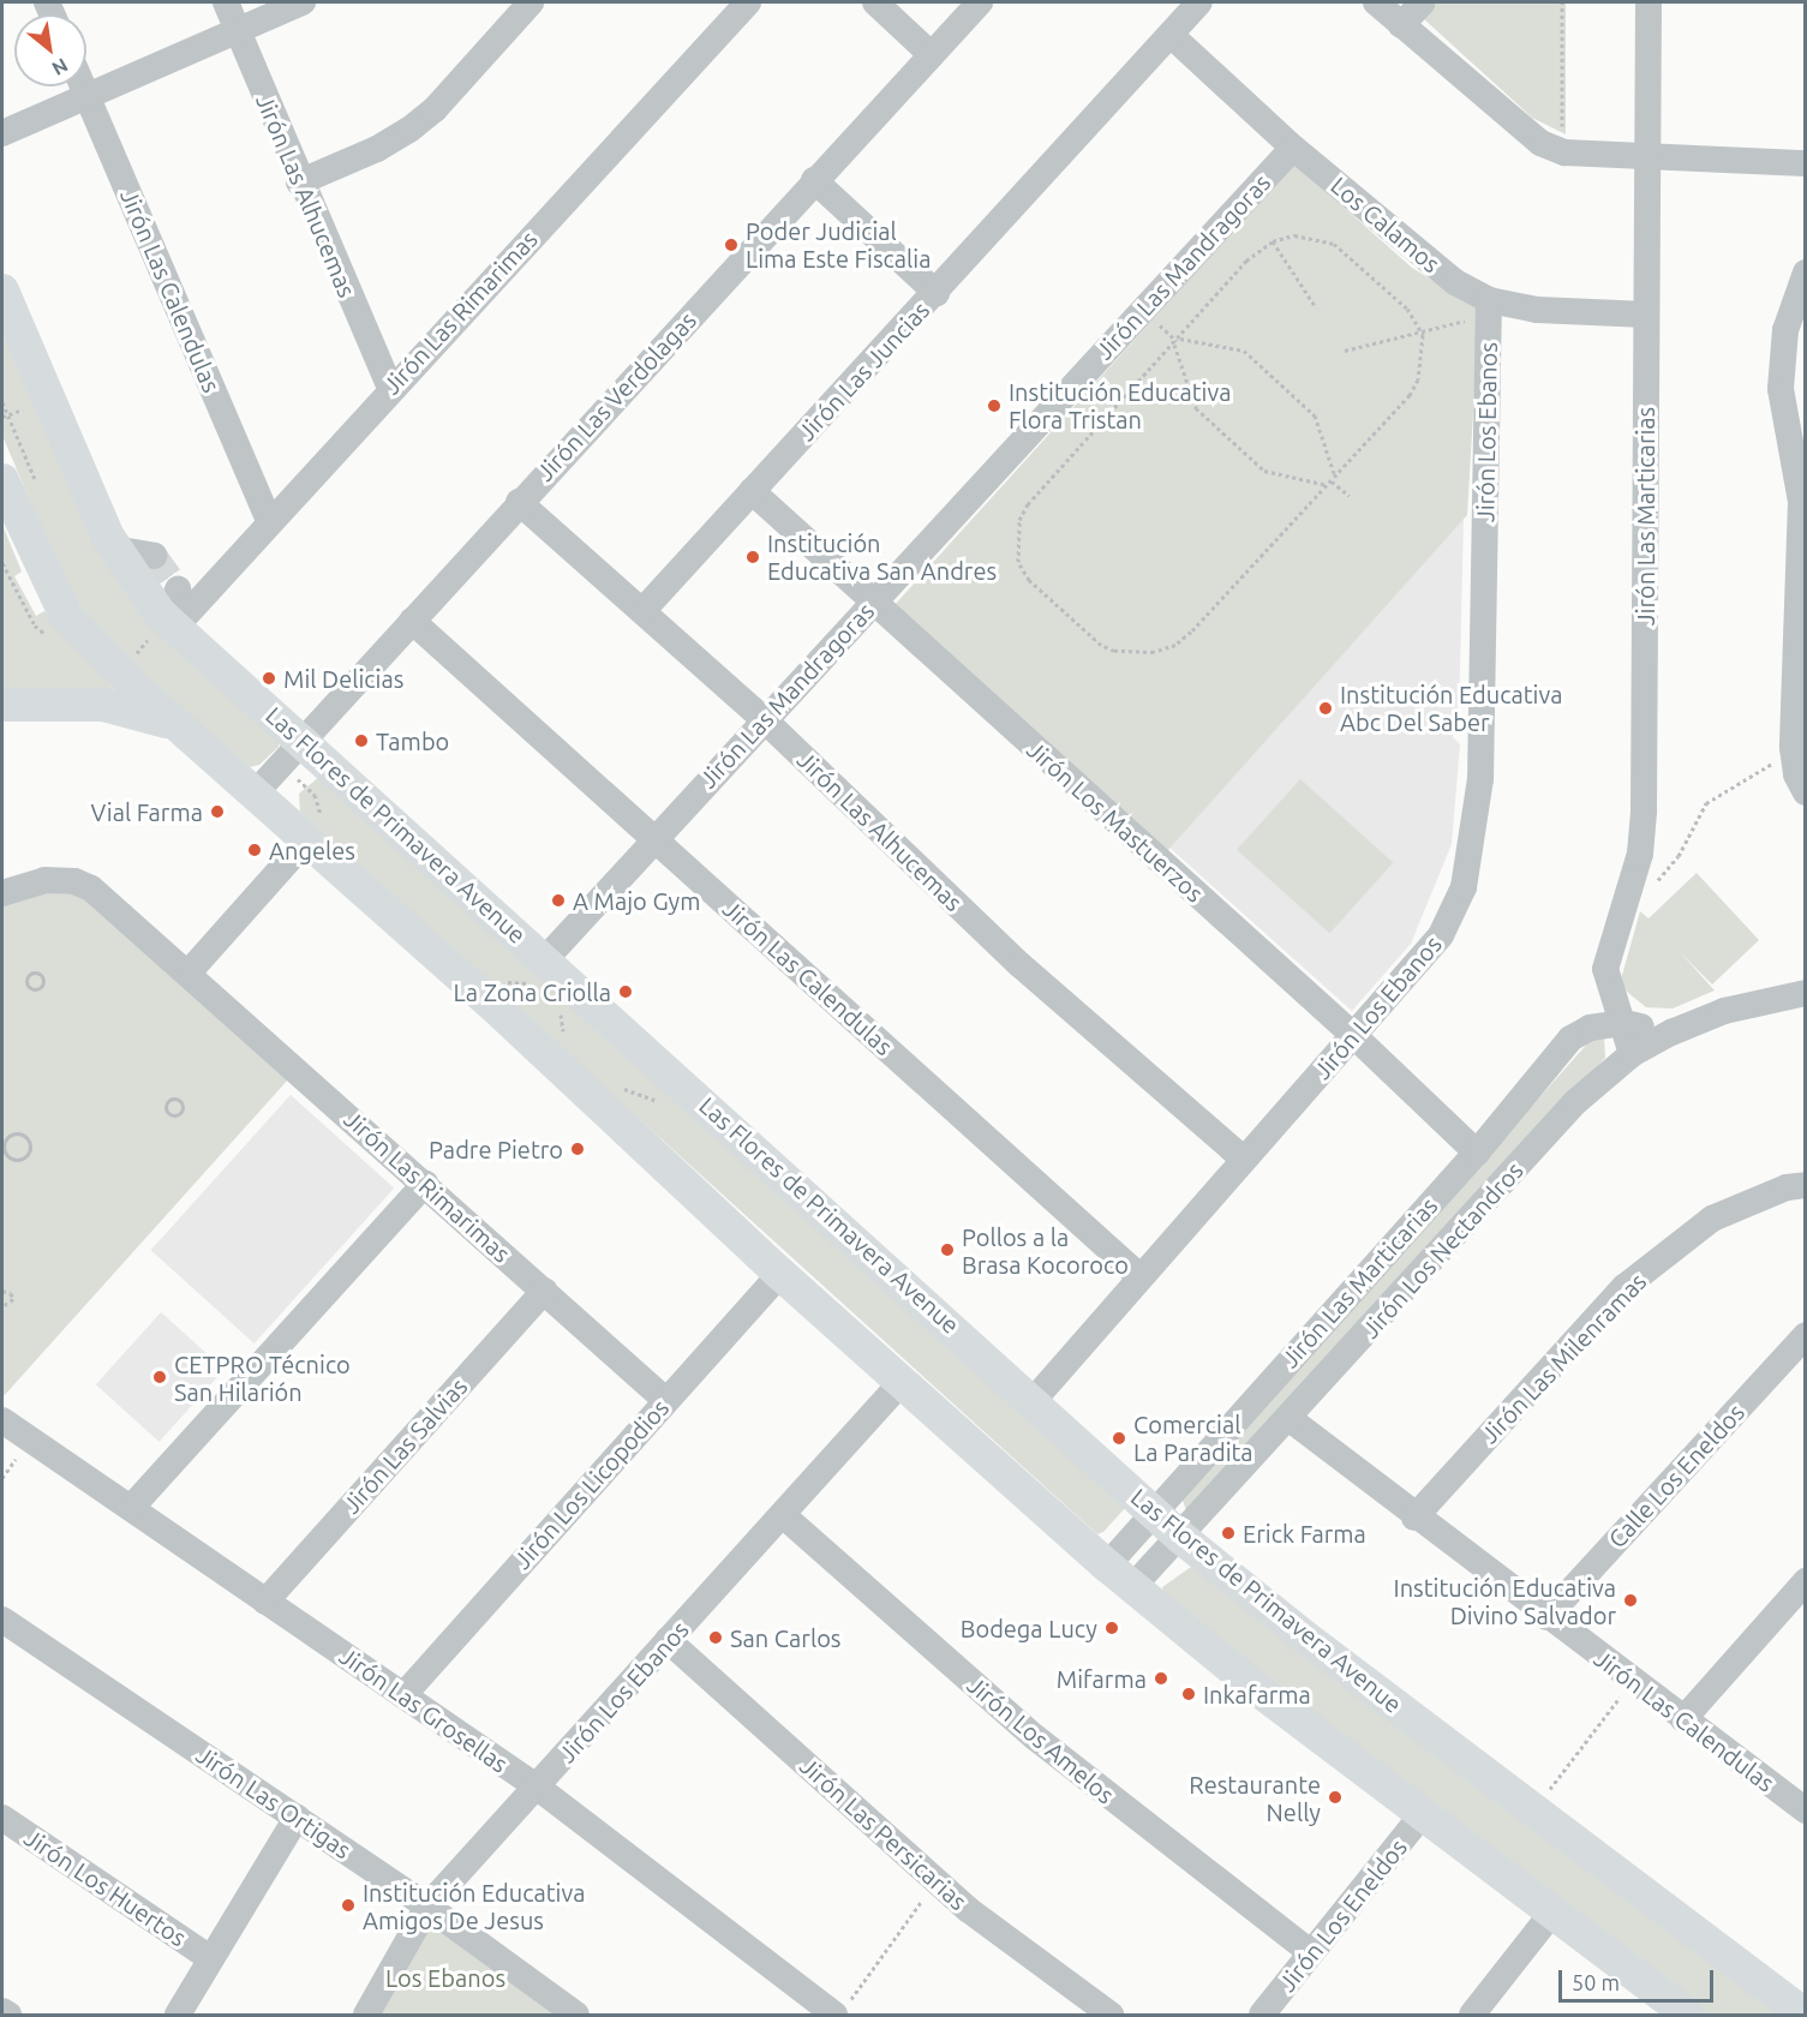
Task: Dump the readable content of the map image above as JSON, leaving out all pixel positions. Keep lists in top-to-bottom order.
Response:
{
  "streets": {
    "main road": ["Las Flores de Primavera Avenue"],
    "street": [
      "Jirón Las Alhucemas",
      "Los Calamos",
      "Jirón Las Mandragoras",
      "Jirón Las Calendulas",
      "Jirón Las Rimarimas",
      "Jirón Las Juncias",
      "Jirón Las Verdolagas",
      "Jirón Los Ebanos",
      "Jirón Las Marticarias",
      "Jirón Los Mastuerzos",
      "Jirón Los Nectandros",
      "Jirón Las Milenramas",
      "Jirón Las Salvias",
      "Calle Los Eneldos",
      "Jirón Los Licopodios",
      "Jirón Las Grosellas",
      "Jirón Los Amelos",
      "Jirón Las Ortigas",
      "Jirón Las Persicarias",
      "Jirón Los Huertos",
      "Jirón Los Eneldos"
    ]
  },
  "crossings": [
    ["Jirón Las Alhucemas", "Jirón Las Mandragoras"],
    ["Jirón Las Alhucemas", "Jirón Las Rimarimas"],
    ["Jirón Las Alhucemas", "Jirón Las Juncias"],
    ["Jirón Las Alhucemas", "Jirón Las Verdolagas"],
    ["Jirón Las Alhucemas", "Jirón Los Ebanos"],
    ["Los Calamos", "Jirón Las Mandragoras"],
    ["Los Calamos", "Jirón Las Juncias"],
    ["Los Calamos", "Jirón Los Ebanos"],
    ["Los Calamos", "Jirón Las Marticarias"],
    ["Jirón Las Mandragoras", "Jirón Las Calendulas"],
    ["Jirón Las Mandragoras", "Jirón Los Mastuerzos"],
    ["Jirón Las Mandragoras", "Las Flores de Primavera Avenue"],
    ["Jirón Las Calendulas", "Jirón Las Rimarimas"],
    ["Jirón Las Calendulas", "Jirón Las Verdolagas"],
    ["Jirón Las Calendulas", "Jirón Los Ebanos"],
    ["Jirón Las Calendulas", "Jirón Los Nectandros"],
    ["Jirón Las Calendulas", "Jirón Las Milenramas"],
    ["Jirón Las Calendulas", "Calle Los Eneldos"],
    ["Jirón Las Rimarimas", "Las Flores de Primavera Avenue"],
    ["Jirón Las Rimarimas", "Jirón Las Salvias"],
    ["Jirón Las Rimarimas", "Jirón Los Licopodios"],
    ["Jirón Las Juncias", "Jirón Los Mastuerzos"],
    ["Jirón Las Verdolagas", "Las Flores de Primavera Avenue"],
    ["Jirón Los Ebanos", "Jirón Los Mastuerzos"],
    ["Jirón Los Ebanos", "Las Flores de Primavera Avenue"],
    ["Jirón Los Ebanos", "Jirón Las Grosellas"],
    ["Jirón Los Ebanos", "Jirón Los Amelos"],
    ["Jirón Los Ebanos", "Jirón Las Ortigas"],
    ["Jirón Los Ebanos", "Jirón Las Persicarias"],
    ["Jirón Las Marticarias", "Jirón Los Mastuerzos"],
    ["Jirón Las Marticarias", "Las Flores de Primavera Avenue"],
    ["Jirón Las Marticarias", "Jirón Los Nectandros"],
    ["Las Flores de Primavera Avenue", "Jirón Los Nectandros"],
    ["Jirón Las Salvias", "Jirón Las Grosellas"],
    ["Jirón Los Licopodios", "Jirón Las Grosellas"],
    ["Jirón Los Amelos", "Jirón Los Eneldos"]
  ],
  "parks": ["Los Ebanos"],
  "places": [
    "Poder Judicial Lima Este Fiscalia",
    "Institución Educativa Flora Tristan",
    "Institución Educativa San Andres",
    "Mil Delicias",
    "Institución Educativa Abc Del Saber",
    "Tambo",
    "Vial Farma",
    "Angeles",
    "A Majo Gym",
    "La Zona Criolla",
    "Padre Pietro",
    "Pollos a la Brasa Kocoroco",
    "CETPRO Técnico San Hilarión",
    "Comercial La Paradita",
    "Erick Farma",
    "Institución Educativa Divino Salvador",
    "Bodega Lucy",
    "San Carlos",
    "Mifarma",
    "Inkafarma",
    "Restaurante Nelly",
    "Institución Educativa Amigos De Jesus"
  ],
  "scale_bar": "50 m",
  "north": "bottom right"
}
